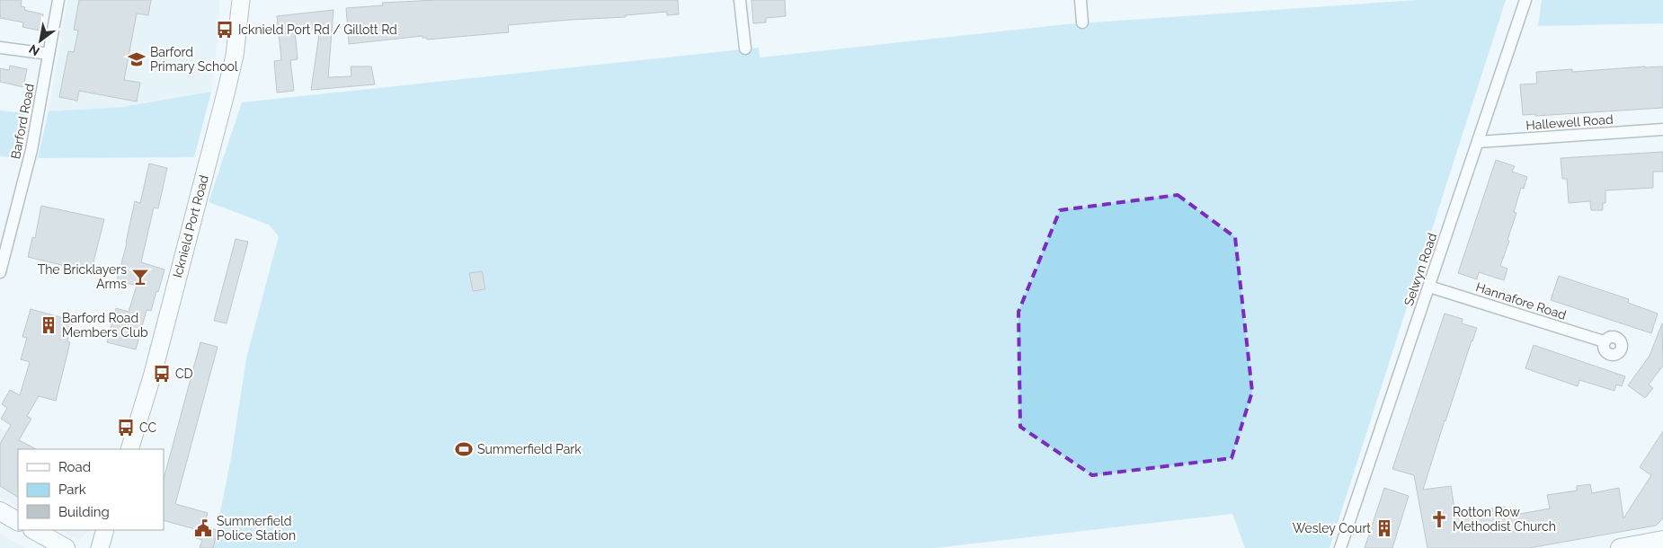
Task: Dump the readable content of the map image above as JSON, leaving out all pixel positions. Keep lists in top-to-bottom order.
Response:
{
  "streets": {
    "main road": ["Icknield Port Road"],
    "street": [
      "Barford Road",
      "Hallewell Road",
      "Selwyn Road",
      "Hannafore Road"
    ]
  },
  "crossings": [
    ["Hallewell Road", "Selwyn Road"],
    ["Selwyn Road", "Hannafore Road"]
  ],
  "places": {
    "bus stop": ["Icknield Port Rd / Gillott Rd", "CD", "CC"],
    "school or university": ["Barford Primary School"],
    "bar": ["The Bricklayers Arms"],
    "building": ["Barford Road Members Club", "Wesley Court"],
    "sports": ["Summerfield Park"],
    "church": ["Rotton Row Methodist Church"],
    "public building": ["Summerfield Police Station"]
  },
  "legend": ["Road", "Park", "Building"],
  "north": "bottom left"
}
